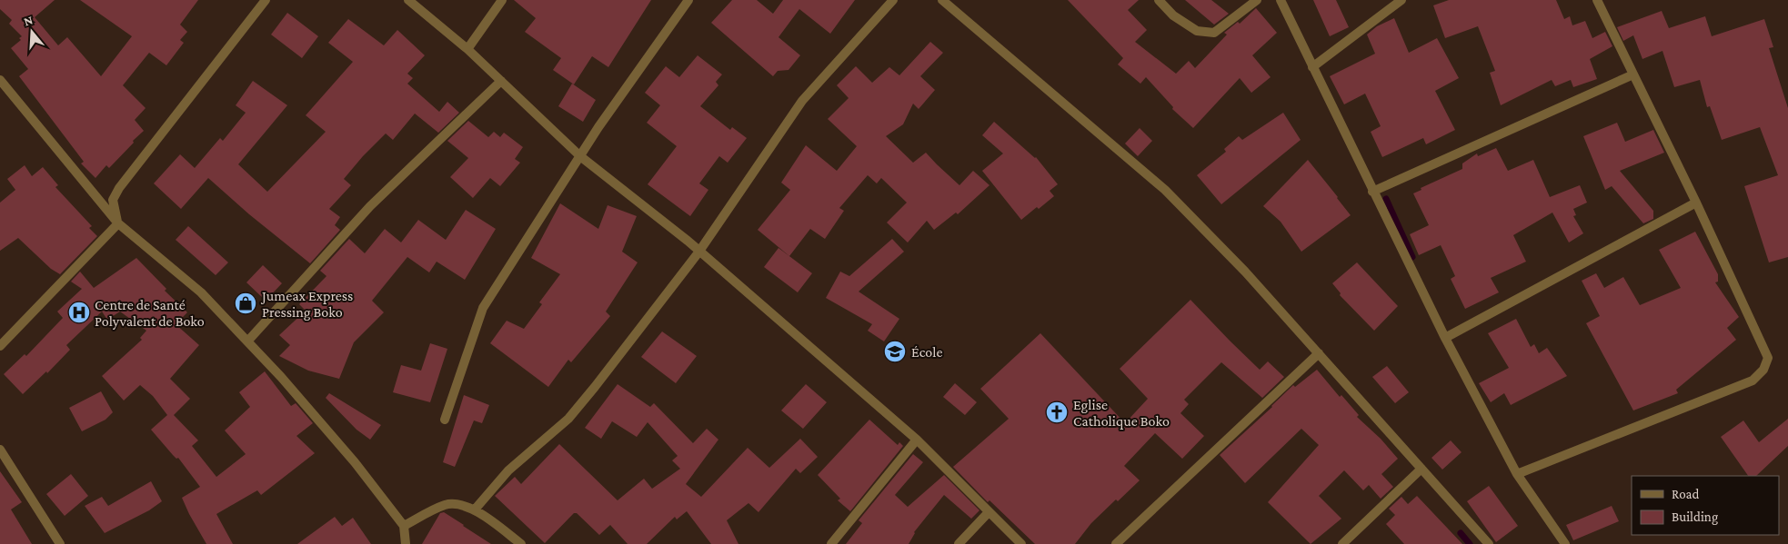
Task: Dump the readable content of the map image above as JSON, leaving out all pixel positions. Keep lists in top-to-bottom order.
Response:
{
  "places": {
    "shop": ["Jumeax Express Pressing Boko"],
    "hospital": ["Centre de Santé Polyvalent de Boko"],
    "school or university": ["École"],
    "church": ["Eglise Catholique Boko"]
  },
  "legend": ["Road", "Building"],
  "north": "top"
}
